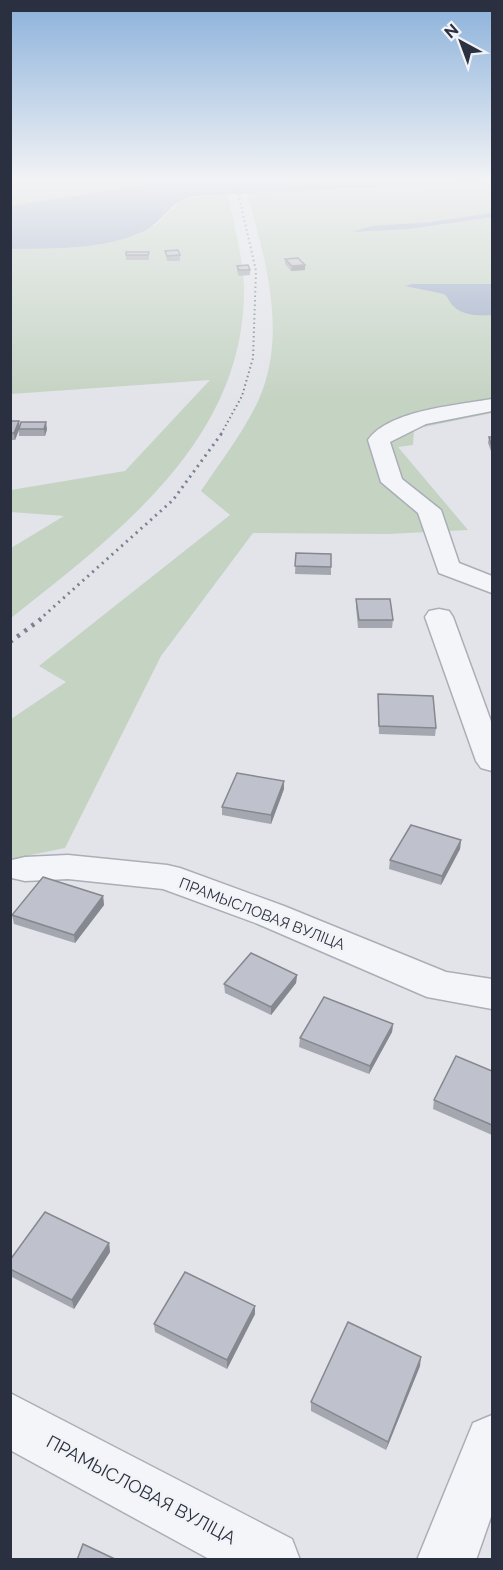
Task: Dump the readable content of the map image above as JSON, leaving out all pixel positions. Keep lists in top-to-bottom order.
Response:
{
  "streets": {
    "street": ["ПРАМЫСЛОВАЯ ВУЛІЦА"]
  },
  "north": "top left"
}
